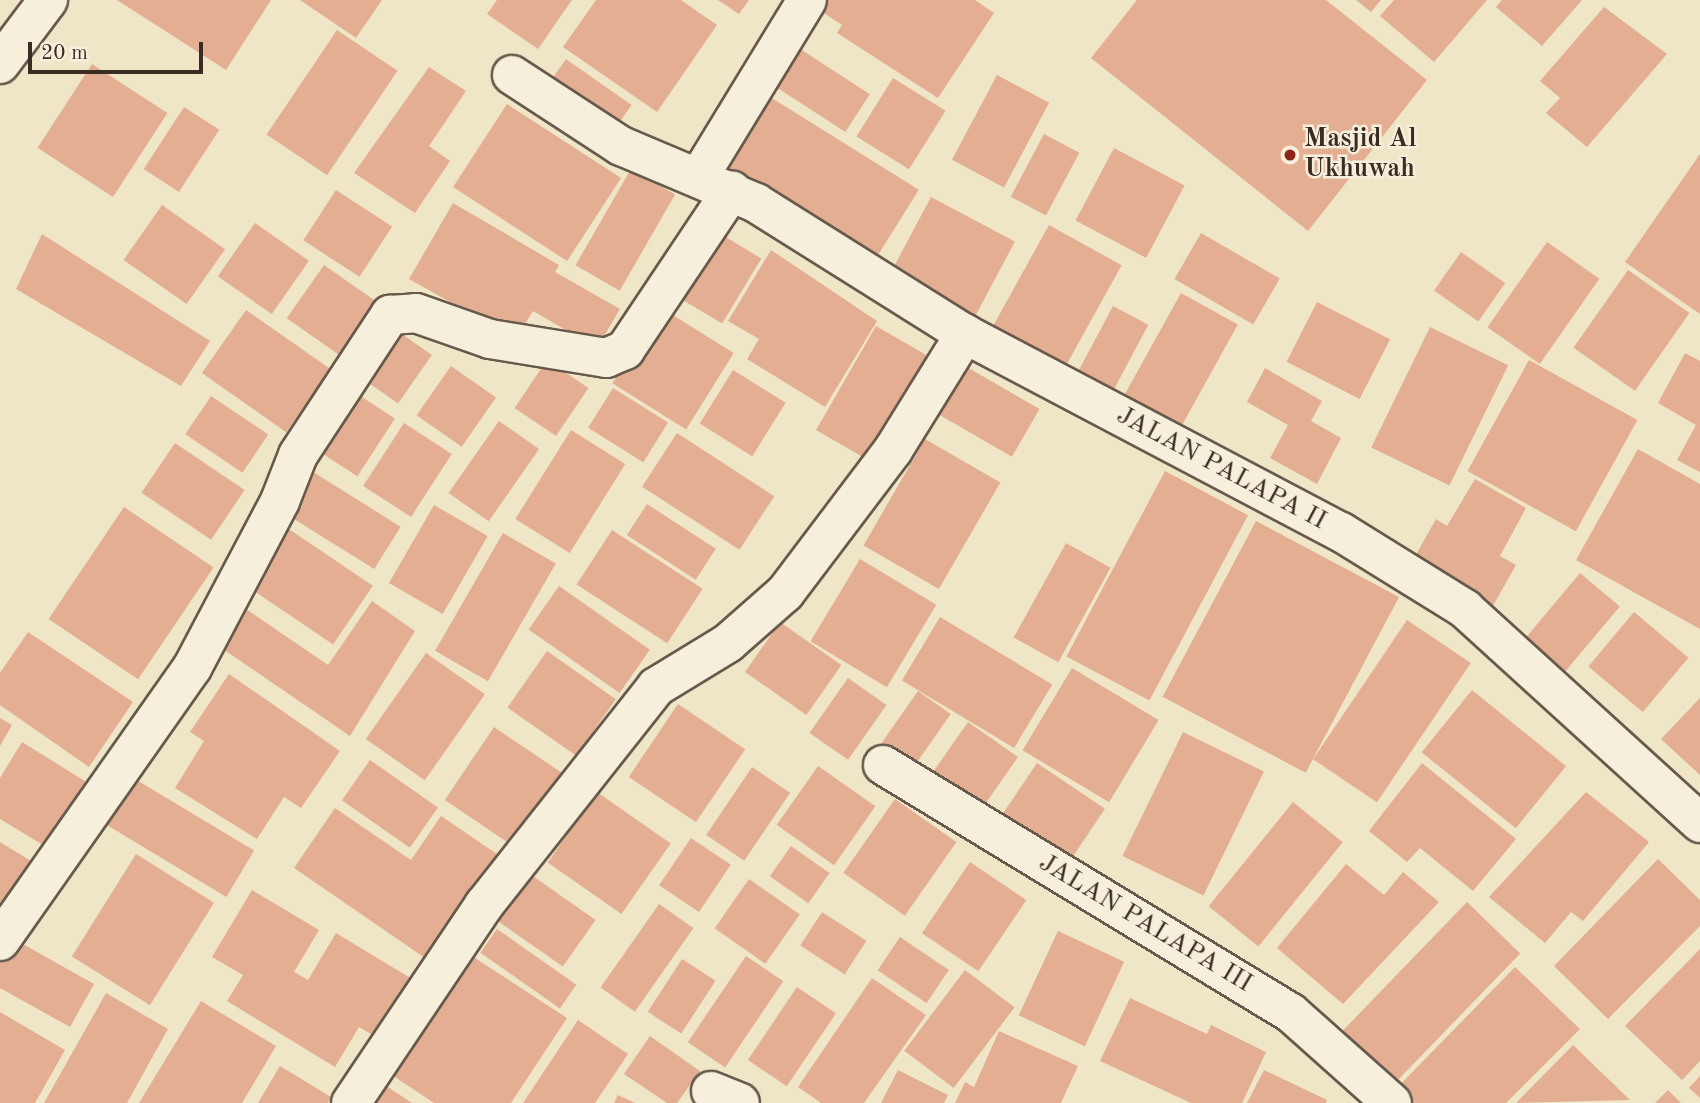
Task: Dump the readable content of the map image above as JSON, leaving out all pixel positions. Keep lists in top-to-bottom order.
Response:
{
  "streets": {
    "street": ["JALAN PALAPA II", "JALAN PALAPA III"]
  },
  "places": ["Masjid Al Ukhuwah"],
  "scale_bar": "20 m"
}
